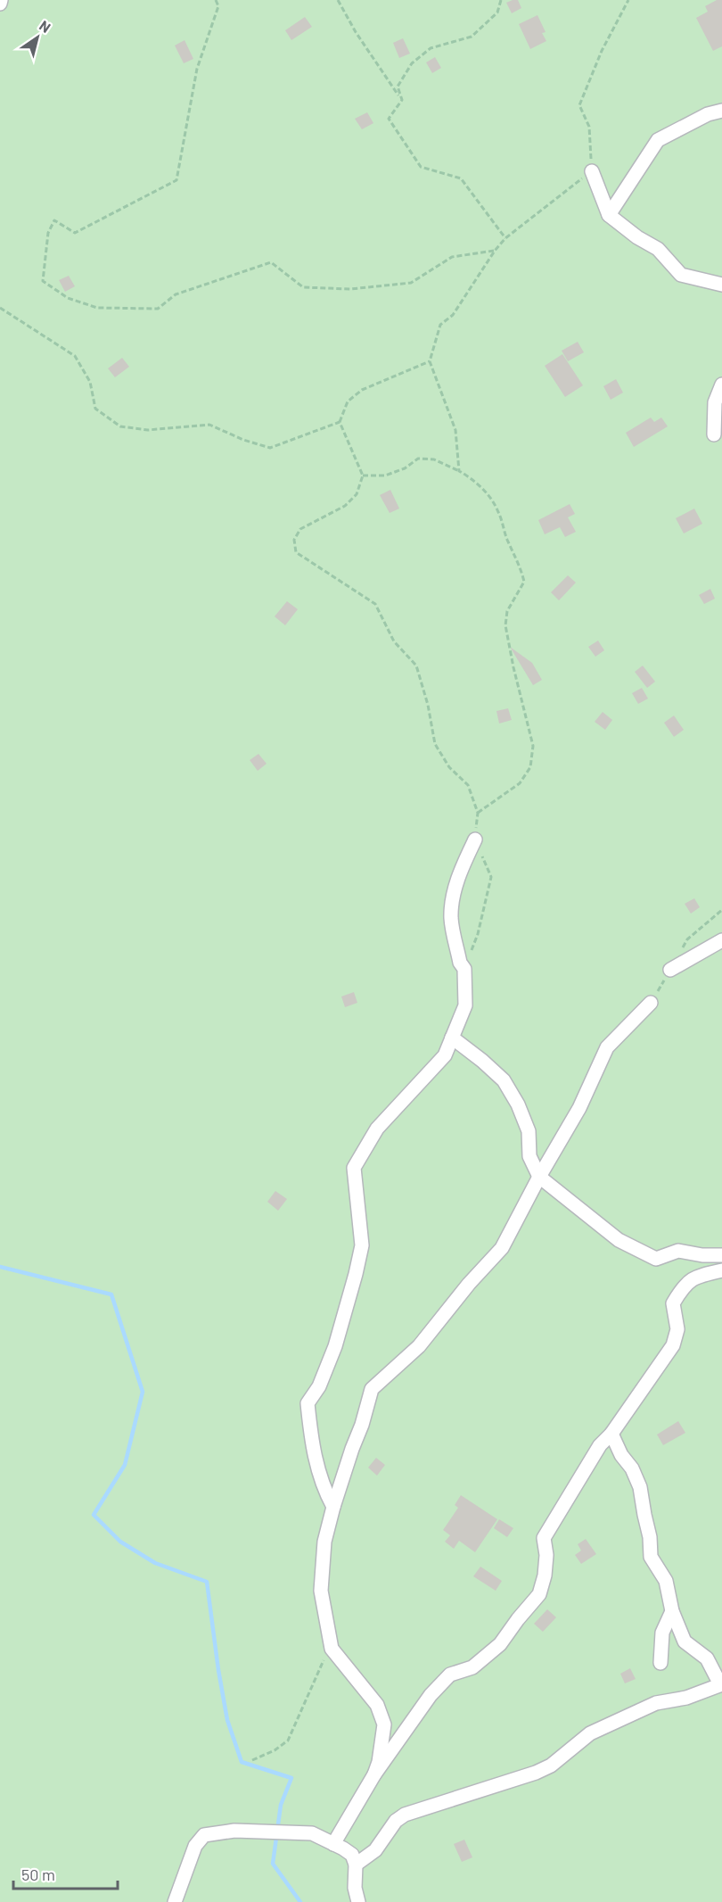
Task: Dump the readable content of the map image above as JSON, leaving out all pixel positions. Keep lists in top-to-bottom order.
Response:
{
  "scale_bar": "50 m",
  "north": "top right"
}
